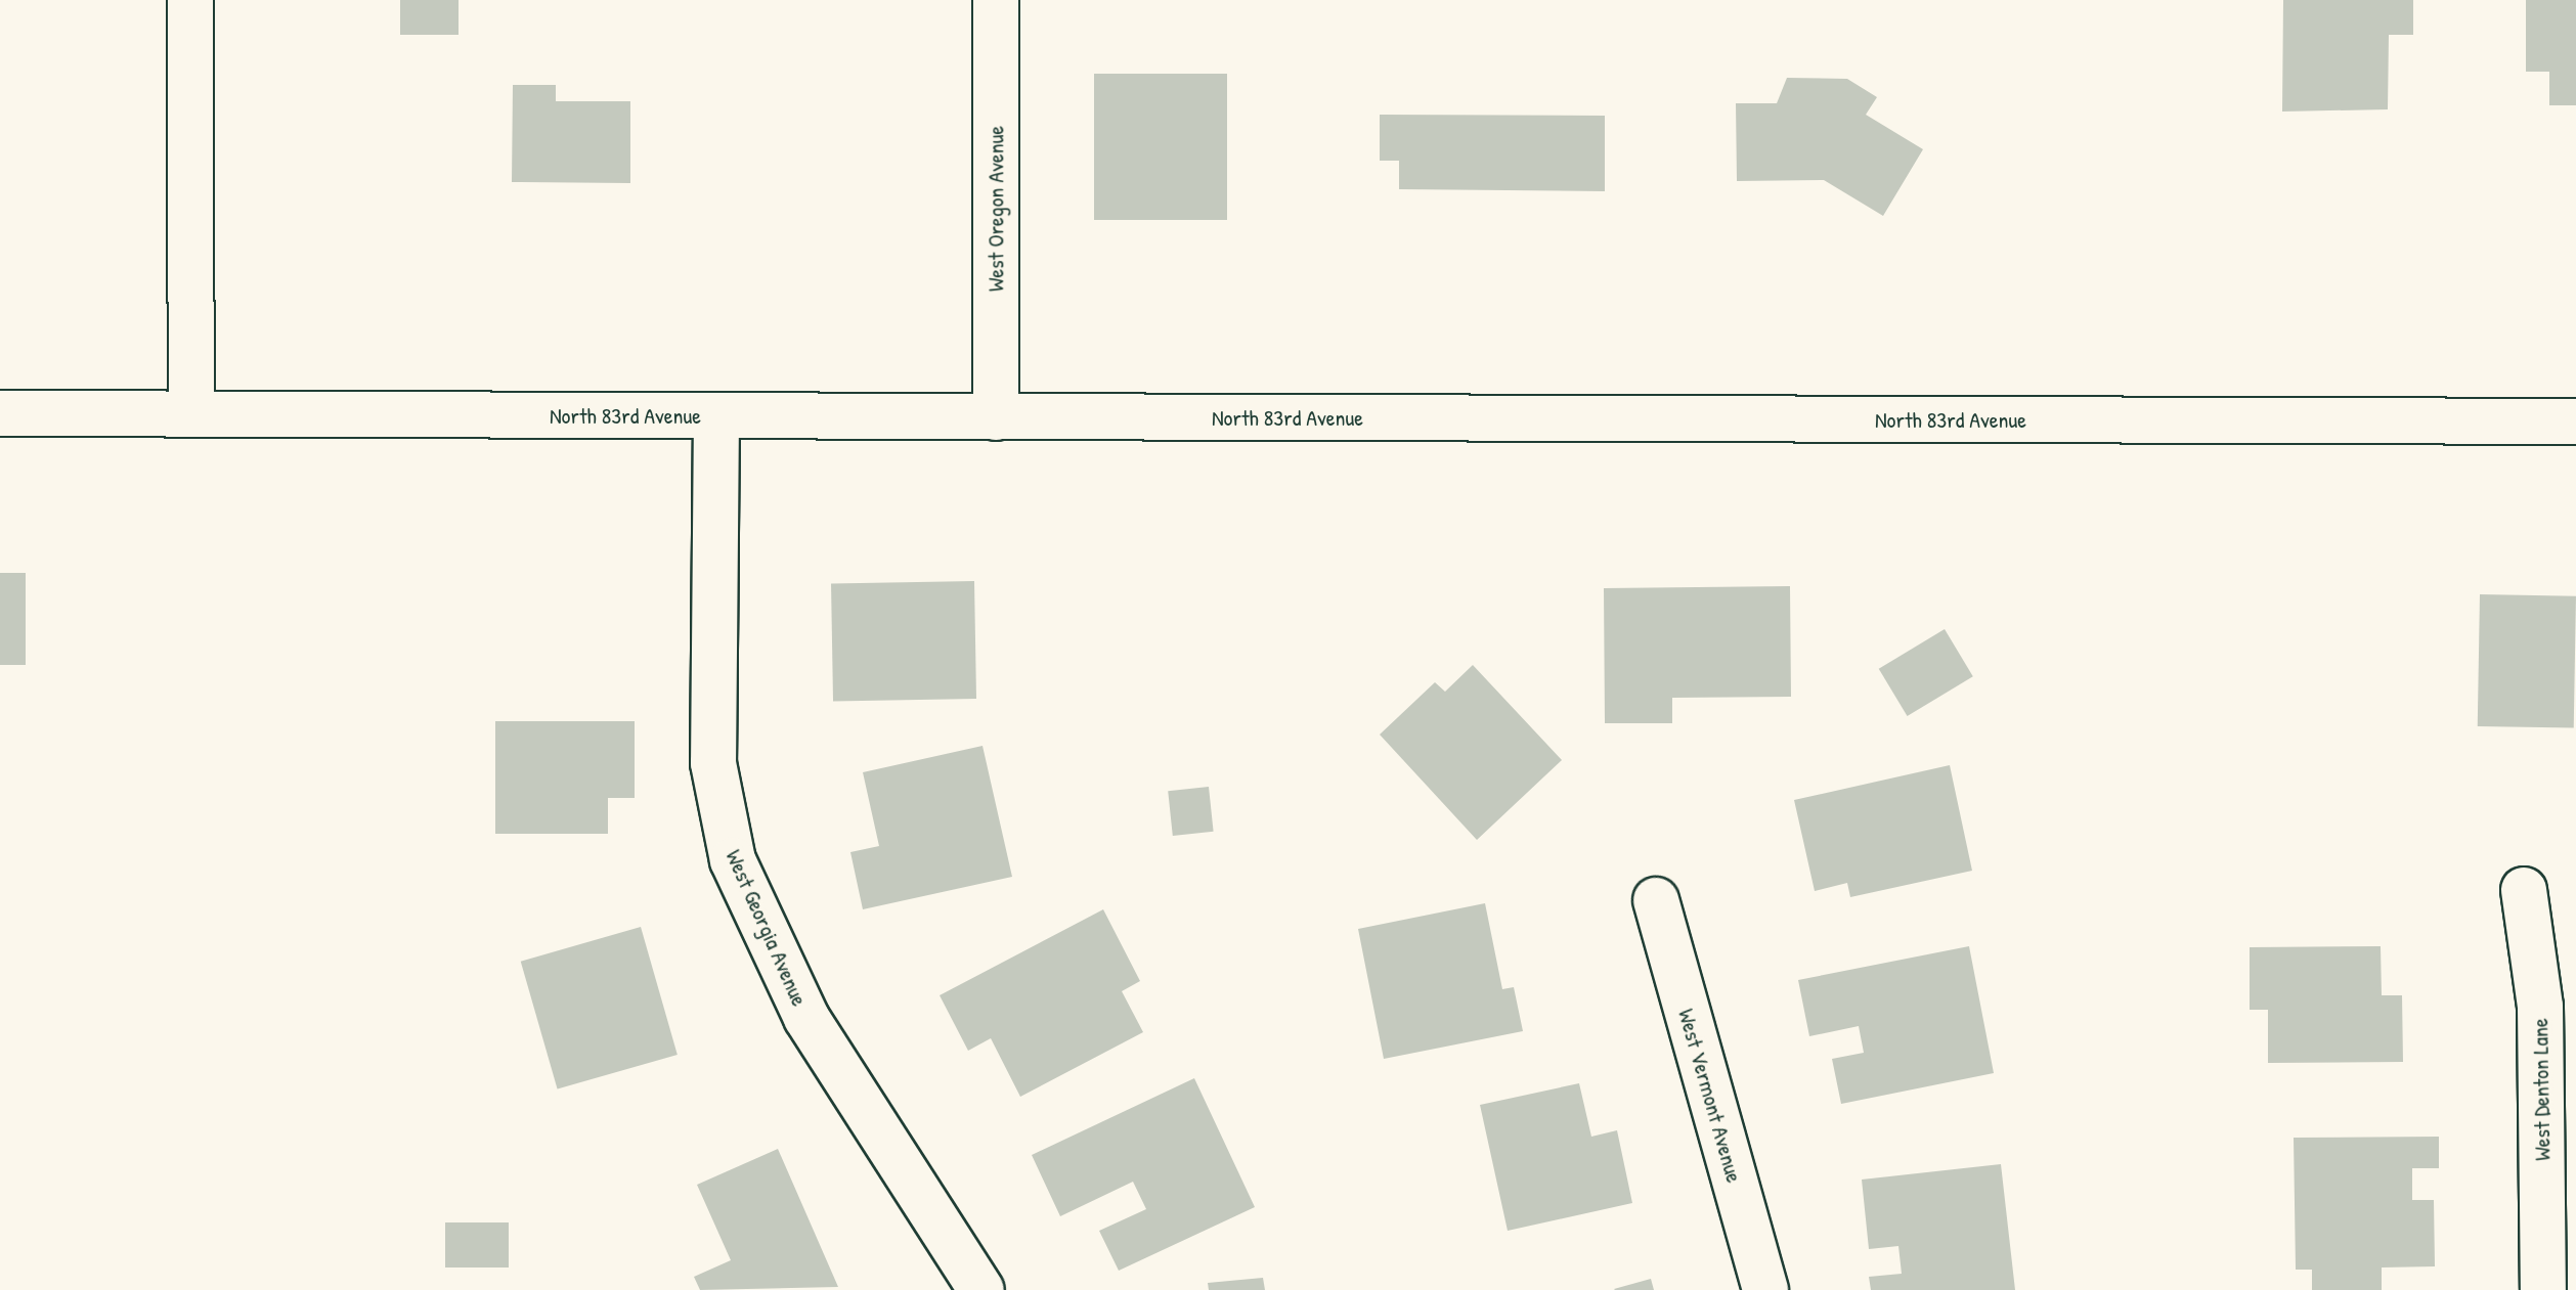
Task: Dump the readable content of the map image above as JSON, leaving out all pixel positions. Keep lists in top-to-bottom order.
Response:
{
  "streets": {
    "main road": [
      "West Oregon Avenue",
      "North 83rd Avenue",
      "West Georgia Avenue",
      "West Denton Lane",
      "West Vermont Avenue"
    ]
  },
  "crossings": [
    ["West Oregon Avenue", "North 83rd Avenue"],
    ["North 83rd Avenue", "West Georgia Avenue"]
  ]
}
